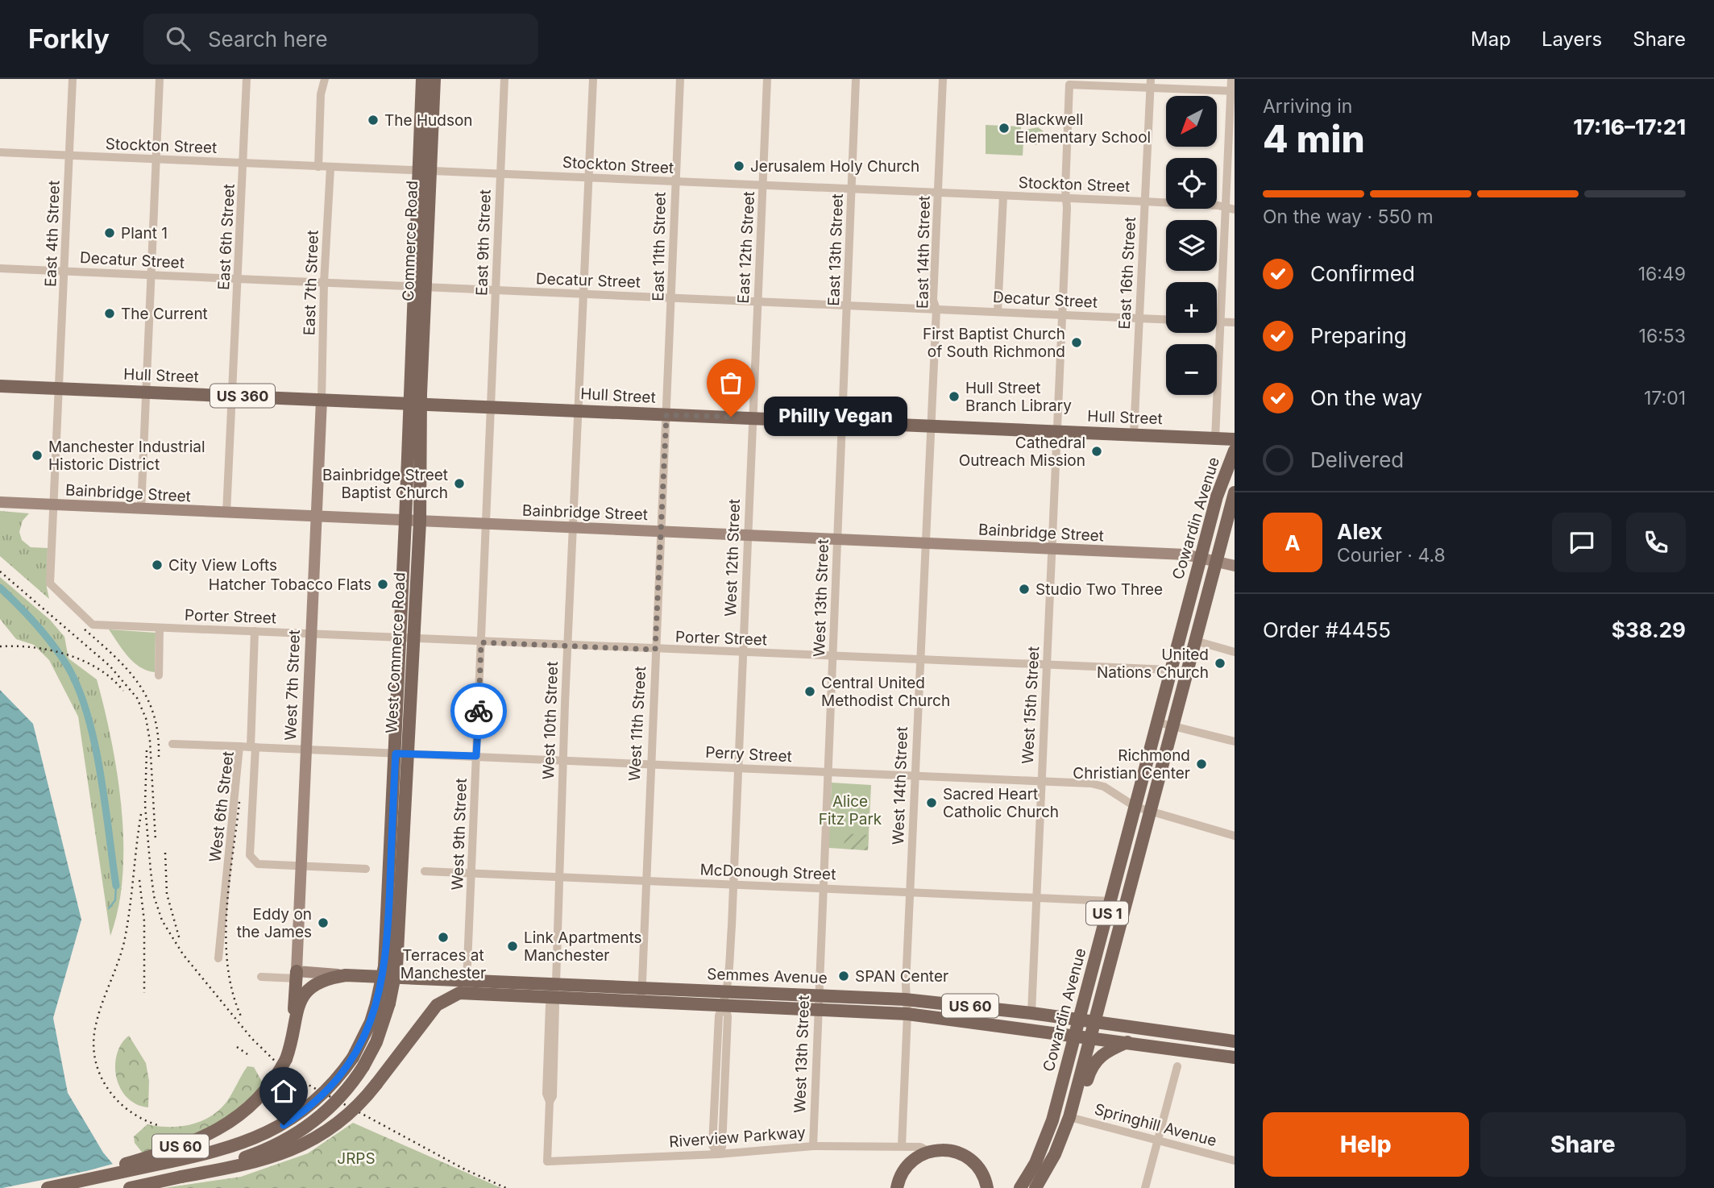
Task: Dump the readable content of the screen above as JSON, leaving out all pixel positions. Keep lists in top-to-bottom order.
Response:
{
  "streets": {
    "main road": [
      "Commerce Road",
      "Hull Street",
      "US 360",
      "Cowardin Avenue",
      "West Commerce Road",
      "US 1",
      "Semmes Avenue",
      "US 60"
    ],
    "street": [
      "Stockton Street",
      "East 4th Street",
      "East 6th Street",
      "East 9th Street",
      "East 11th Street",
      "East 12th Street",
      "East 13th Street",
      "East 14th Street",
      "Decatur Street",
      "East 16th Street",
      "East 7th Street",
      "Bainbridge Street",
      "West 12th Street",
      "West 13th Street",
      "Porter Street",
      "West 7th Street",
      "West 15th Street",
      "West 10th Street",
      "West 11th Street",
      "Perry Street",
      "West 14th Street",
      "West 6th Street",
      "West 9th Street",
      "McDonough Street",
      "Springhill Avenue",
      "Riverview Parkway"
    ]
  },
  "crossings": [
    ["Stockton Street", "East 4th Street"],
    ["Stockton Street", "East 6th Street"],
    ["Stockton Street", "Commerce Road"],
    ["Stockton Street", "East 9th Street"],
    ["Stockton Street", "East 11th Street"],
    ["Stockton Street", "East 12th Street"],
    ["Stockton Street", "East 13th Street"],
    ["Stockton Street", "East 14th Street"],
    ["Stockton Street", "East 16th Street"],
    ["Stockton Street", "East 7th Street"],
    ["Stockton Street", "West 15th Street"],
    ["Stockton Street", "West 10th Street"],
    ["East 4th Street", "Decatur Street"],
    ["East 4th Street", "Hull Street"],
    ["East 4th Street", "Bainbridge Street"],
    ["East 4th Street", "Porter Street"],
    ["East 6th Street", "Decatur Street"],
    ["East 6th Street", "Hull Street"],
    ["Commerce Road", "Decatur Street"],
    ["Commerce Road", "Hull Street"],
    ["Commerce Road", "West Commerce Road"],
    ["East 9th Street", "Decatur Street"],
    ["East 9th Street", "Hull Street"],
    ["East 9th Street", "West 9th Street"],
    ["East 11th Street", "Decatur Street"],
    ["East 11th Street", "Hull Street"],
    ["East 11th Street", "West 11th Street"],
    ["East 12th Street", "Decatur Street"],
    ["East 12th Street", "Hull Street"],
    ["East 12th Street", "West 12th Street"],
    ["East 13th Street", "Decatur Street"],
    ["East 13th Street", "Hull Street"],
    ["East 13th Street", "West 13th Street"],
    ["East 14th Street", "Decatur Street"],
    ["East 14th Street", "Hull Street"],
    ["East 14th Street", "West 14th Street"],
    ["Decatur Street", "East 16th Street"],
    ["Decatur Street", "East 7th Street"],
    ["Decatur Street", "West 15th Street"],
    ["Decatur Street", "West 10th Street"],
    ["East 16th Street", "Hull Street"],
    ["East 16th Street", "West 15th Street"],
    ["East 7th Street", "Hull Street"],
    ["East 7th Street", "West 7th Street"],
    ["Hull Street", "West 12th Street"],
    ["Hull Street", "West 13th Street"],
    ["Hull Street", "West Commerce Road"],
    ["Hull Street", "West 7th Street"],
    ["Hull Street", "West 15th Street"],
    ["Hull Street", "West 10th Street"],
    ["Hull Street", "West 11th Street"],
    ["Hull Street", "West 14th Street"],
    ["Hull Street", "West 9th Street"],
    ["Bainbridge Street", "Cowardin Avenue"],
    ["Bainbridge Street", "West 12th Street"],
    ["Bainbridge Street", "West 13th Street"],
    ["Bainbridge Street", "West Commerce Road"],
    ["Bainbridge Street", "West 7th Street"],
    ["Bainbridge Street", "West 15th Street"],
    ["Bainbridge Street", "West 10th Street"],
    ["Bainbridge Street", "West 11th Street"],
    ["Bainbridge Street", "West 14th Street"],
    ["Bainbridge Street", "West 9th Street"],
    ["Cowardin Avenue", "Porter Street"],
    ["Cowardin Avenue", "Perry Street"],
    ["Cowardin Avenue", "McDonough Street"],
    ["Cowardin Avenue", "Semmes Avenue"],
    ["Cowardin Avenue", "Springhill Avenue"],
    ["West 12th Street", "Porter Street"],
    ["West 12th Street", "Perry Street"],
    ["West 12th Street", "McDonough Street"],
    ["West 12th Street", "Semmes Avenue"],
    ["West 12th Street", "Riverview Parkway"],
    ["West 13th Street", "Porter Street"],
    ["West 13th Street", "Perry Street"],
    ["West 13th Street", "McDonough Street"],
    ["West 13th Street", "Semmes Avenue"],
    ["West 13th Street", "Riverview Parkway"],
    ["Porter Street", "West Commerce Road"],
    ["Porter Street", "West 7th Street"],
    ["Porter Street", "West 15th Street"],
    ["Porter Street", "West 10th Street"],
    ["Porter Street", "West 11th Street"],
    ["Porter Street", "West 14th Street"],
    ["Porter Street", "West 6th Street"],
    ["Porter Street", "West 9th Street"],
    ["West Commerce Road", "Perry Street"],
    ["West Commerce Road", "US 60"],
    ["West 7th Street", "Perry Street"],
    ["West 7th Street", "Semmes Avenue"],
    ["West 15th Street", "Perry Street"],
    ["West 15th Street", "McDonough Street"],
    ["West 15th Street", "Semmes Avenue"],
    ["West 10th Street", "Perry Street"],
    ["West 10th Street", "McDonough Street"],
    ["West 10th Street", "Semmes Avenue"],
    ["West 10th Street", "Riverview Parkway"],
    ["West 11th Street", "Perry Street"],
    ["West 11th Street", "McDonough Street"],
    ["West 11th Street", "Semmes Avenue"],
    ["Perry Street", "West 14th Street"],
    ["Perry Street", "West 6th Street"],
    ["Perry Street", "West 9th Street"],
    ["West 14th Street", "McDonough Street"],
    ["West 14th Street", "Semmes Avenue"],
    ["West 14th Street", "Riverview Parkway"],
    ["West 9th Street", "McDonough Street"],
    ["West 9th Street", "Semmes Avenue"],
    ["West 9th Street", "US 60"],
    ["Semmes Avenue", "US 60"]
  ],
  "parks": ["Alice Fitz Park", "JRPS"],
  "places": [
    "The Hudson",
    "Blackwell Elementary School",
    "Jerusalem Holy Church",
    "Plant 1",
    "The Current",
    "First Baptist Church of South Richmond",
    "Hull Street Branch Library",
    "Philly Vegan",
    "Cathedral Outreach Mission",
    "Manchester Industrial Historic District",
    "Bainbridge Street Baptist Church",
    "City View Lofts",
    "Hatcher Tobacco Flats",
    "Studio Two Three",
    "United Nations Church",
    "Central United Methodist Church",
    "Richmond Christian Center",
    "Sacred Heart Catholic Church",
    "Eddy on the James",
    "Terraces at Manchester",
    "Link Apartments Manchester",
    "SPAN Center"
  ],
  "north": "bottom left",
  "page": {
    "header": "Forkly",
    "search": "Search here",
    "nav": ["Map", "Layers", "Share"],
    "heading": ["4 min", "Arriving in", "17:16–17:21"],
    "panel": [
      "Alex",
      "Courier · 4.8",
      "Order #4455",
      "$38.29"
    ],
    "map_buttons": ["+", "−"],
    "bar": "On the way · 550 m",
    "list": [
      ["Confirmed", "16:49"],
      ["Preparing", "16:53"],
      ["On the way", "17:01"],
      "Delivered"
    ],
    "bubble": "Philly Vegan",
    "round": "A",
    "buttons": ["Help", "Share"]
  }
}
